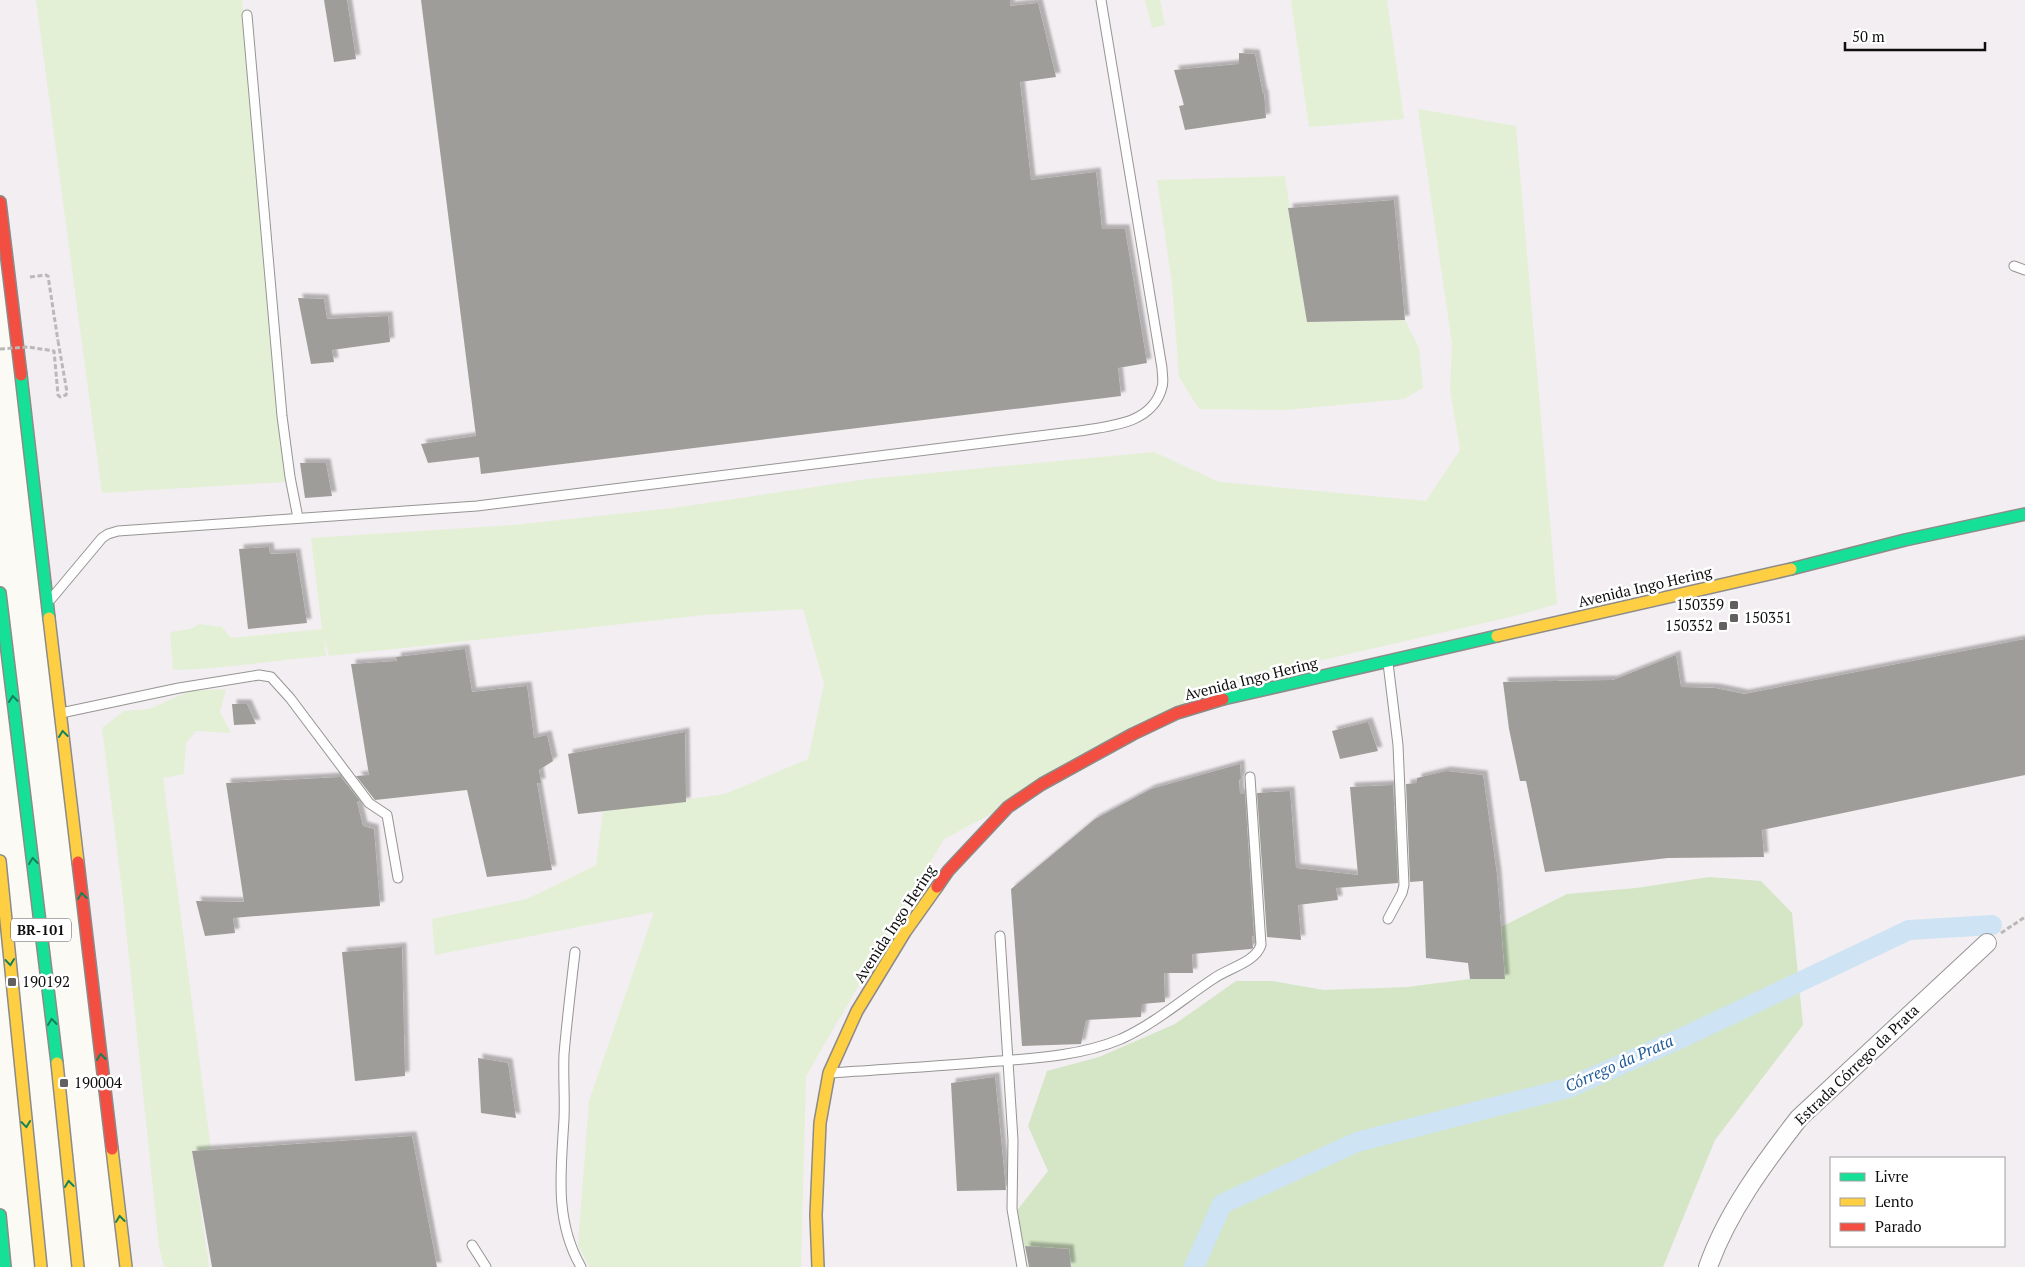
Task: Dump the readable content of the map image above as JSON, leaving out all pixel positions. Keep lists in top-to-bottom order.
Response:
{
  "streets": {
    "main road": ["Avenida Ingo Hering", "BR-101"],
    "street": ["Estrada Córrego da Prata"]
  },
  "water": ["Córrego da Prata"],
  "places": {
    "transit": [
      "150359",
      "150351",
      "150352",
      "190192",
      "190004"
    ]
  },
  "legend": ["Livre", "Lento", "Parado"],
  "scale_bar": "50 m"
}
